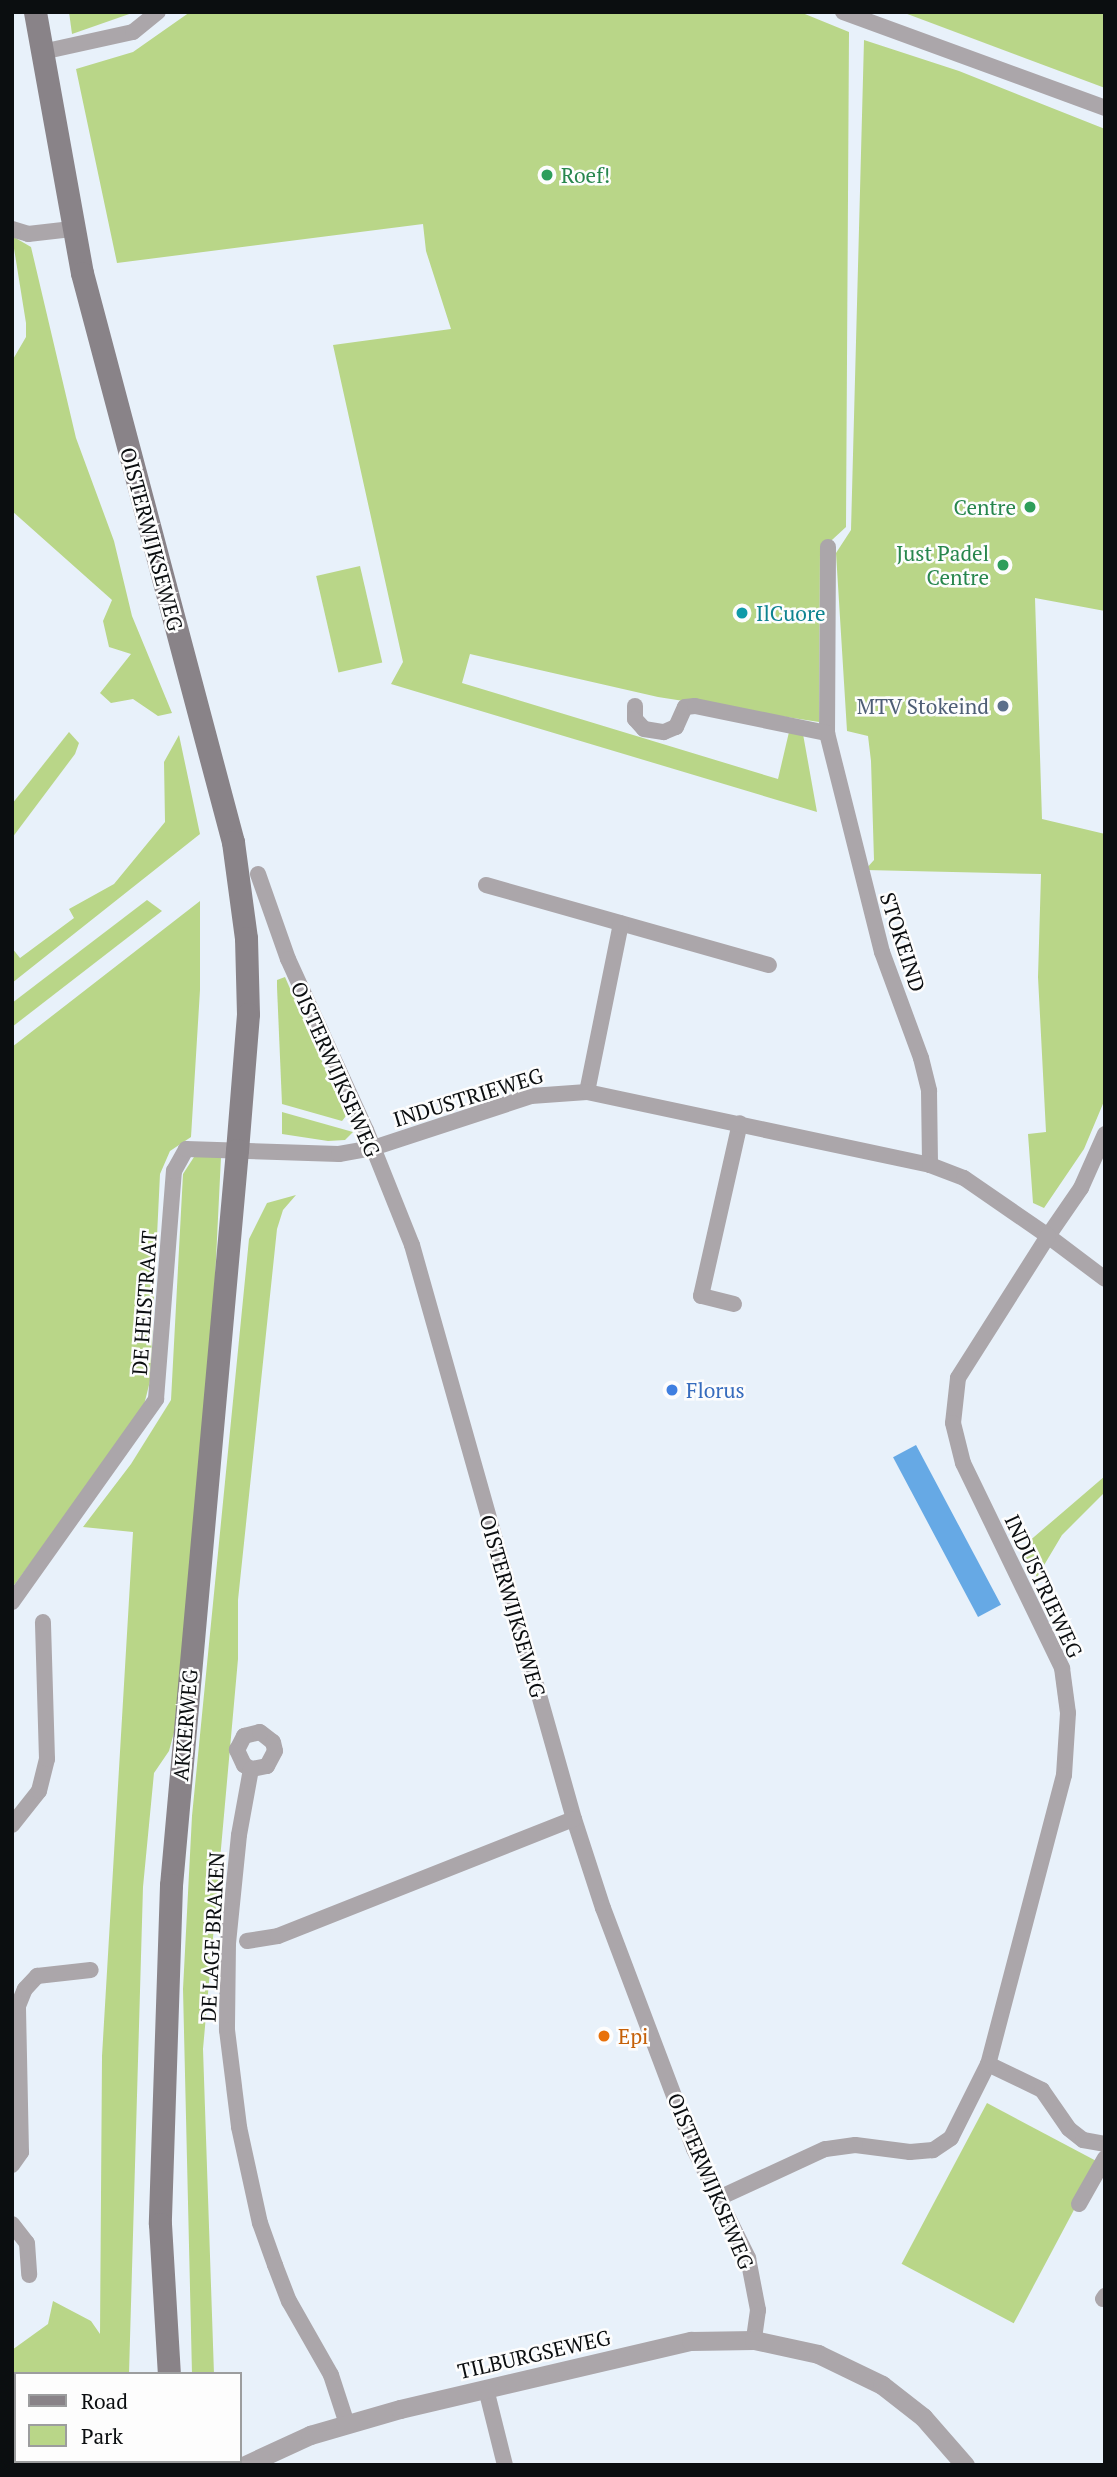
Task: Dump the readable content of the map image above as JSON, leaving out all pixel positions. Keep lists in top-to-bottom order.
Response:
{
  "streets": {
    "main road": ["OISTERWIJKSEWEG", "AKKERWEG"],
    "street": [
      "STOKEIND",
      "INDUSTRIEWEG",
      "DE HEISTRAAT",
      "DE LAGE BRAKEN",
      "TILBURGSEWEG"
    ]
  },
  "crossings": [
    ["OISTERWIJKSEWEG", "INDUSTRIEWEG"],
    ["OISTERWIJKSEWEG", "AKKERWEG"],
    ["OISTERWIJKSEWEG", "TILBURGSEWEG"],
    ["STOKEIND", "INDUSTRIEWEG"],
    ["INDUSTRIEWEG", "DE HEISTRAAT"],
    ["INDUSTRIEWEG", "AKKERWEG"],
    ["DE LAGE BRAKEN", "TILBURGSEWEG"]
  ],
  "places": [
    "Roef!",
    "Centre",
    "Just Padel Centre",
    "IlCuore",
    "MTV Stokeind",
    "Florus",
    "Epi"
  ],
  "legend": ["Road", "Park"]
}
